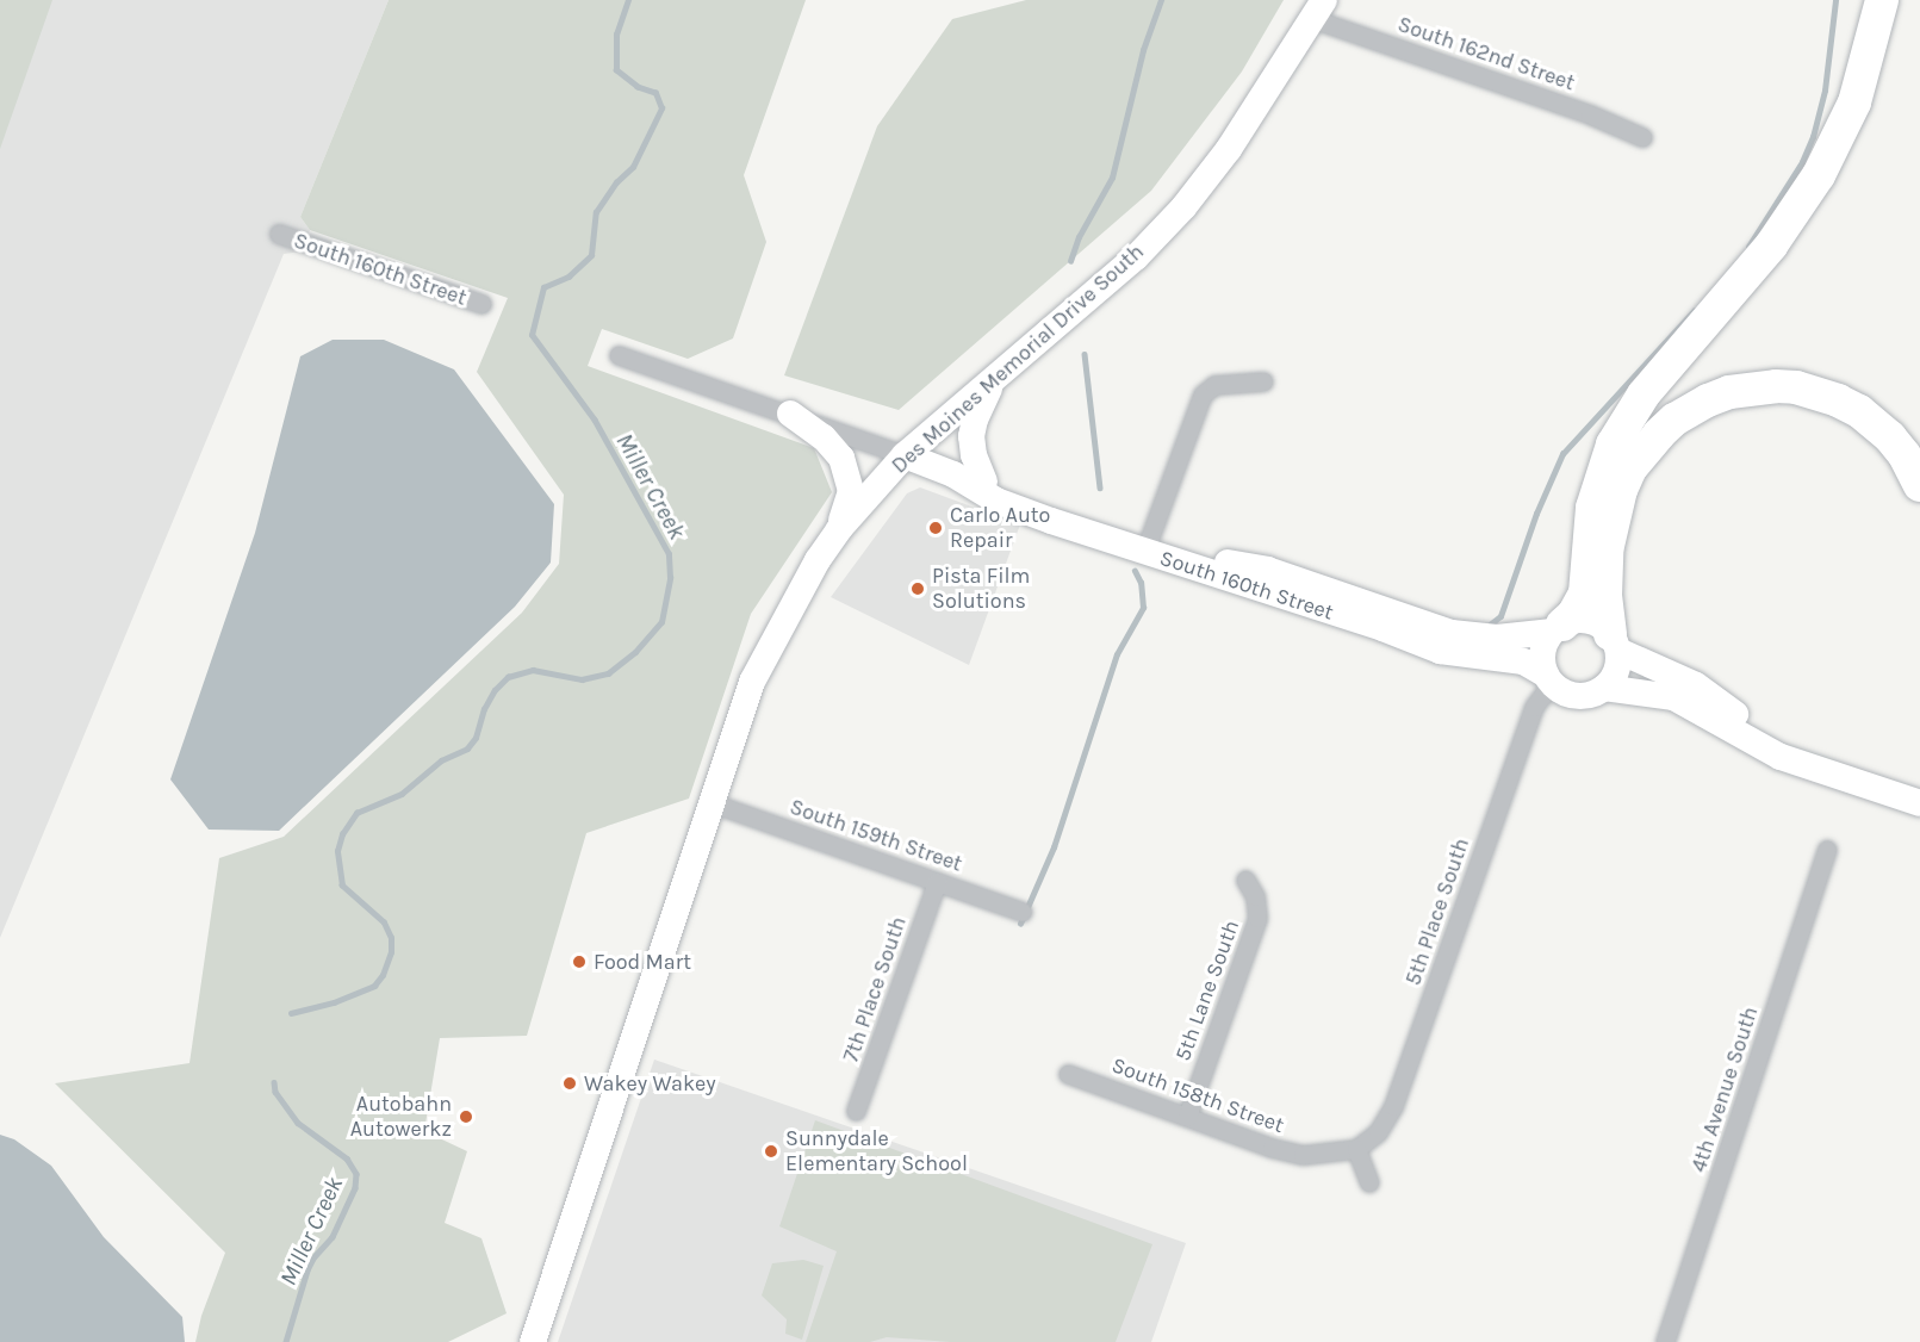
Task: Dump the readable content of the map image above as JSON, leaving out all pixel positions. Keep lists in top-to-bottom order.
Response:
{
  "streets": {
    "main road": ["South 160th Street", "Des Moines Memorial Drive South"],
    "street": [
      "South 162nd Street",
      "South 159th Street",
      "5th Place South",
      "7th Place South",
      "5th Lane South",
      "4th Avenue South",
      "South 158th Street"
    ]
  },
  "crossings": [
    ["South 162nd Street", "Des Moines Memorial Drive South"],
    ["South 160th Street", "Des Moines Memorial Drive South"],
    ["South 160th Street", "5th Place South"],
    ["Des Moines Memorial Drive South", "South 159th Street"],
    ["South 159th Street", "7th Place South"],
    ["5th Place South", "South 158th Street"],
    ["5th Lane South", "South 158th Street"]
  ],
  "water": ["Miller Creek"],
  "places": [
    "Carlo Auto Repair",
    "Pista Film Solutions",
    "Food Mart",
    "Wakey Wakey",
    "Autobahn Autowerkz",
    "Sunnydale Elementary School"
  ]
}
